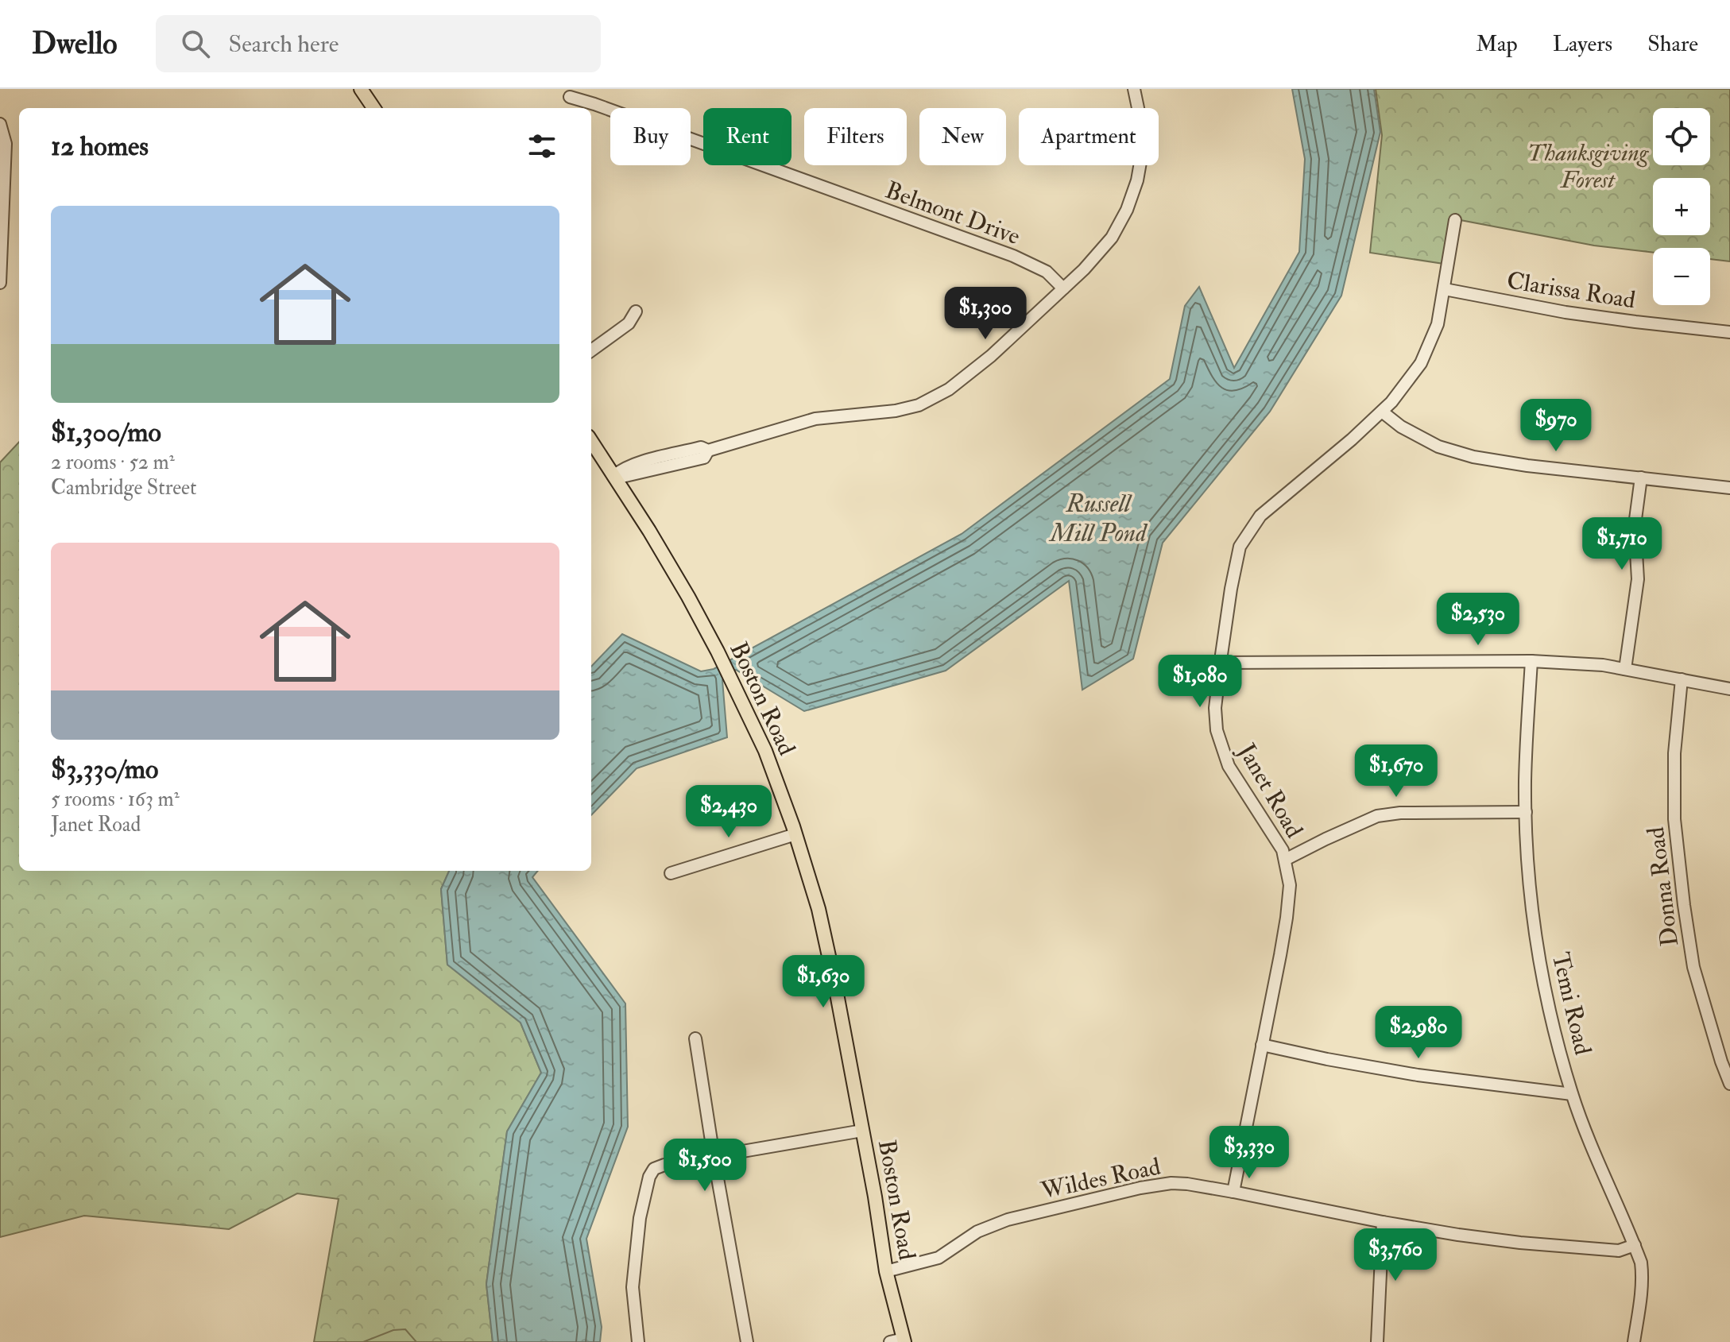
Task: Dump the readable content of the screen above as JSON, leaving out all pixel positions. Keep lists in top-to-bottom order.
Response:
{
  "streets": {
    "main road": ["Boston Road"],
    "street": [
      "Belmont Drive",
      "Clarissa Road",
      "Janet Road",
      "Donna Road",
      "Temi Road",
      "Wildes Road"
    ]
  },
  "crossings": [
    ["Clarissa Road", "Janet Road"],
    ["Boston Road", "Wildes Road"],
    ["Janet Road", "Wildes Road"],
    ["Temi Road", "Wildes Road"]
  ],
  "water": ["Russell Mill Pond"],
  "parks": ["Thanksgiving Forest"],
  "page": {
    "header": "Dwello",
    "search": "Search here",
    "nav": ["Map", "Layers", "Share"],
    "map_buttons": ["+", "−"],
    "chip": [
      "Buy",
      "Rent",
      "Filters",
      "New",
      "Apartment"
    ],
    "heading": "12 homes",
    "list": [
      {
        "name": "$1,300/mo",
        "note": "2 rooms · 52 m² · Cambridge Street"
      },
      {
        "name": "$3,330/mo",
        "note": "5 rooms · 163 m² · Janet Road"
      }
    ],
    "price": [
      "$1,300",
      "$970",
      "$1,710",
      "$2,530",
      "$1,080",
      "$1,670",
      "$2,430",
      "$1,630",
      "$2,980",
      "$3,330",
      "$1,500",
      "$3,760"
    ]
  }
}
